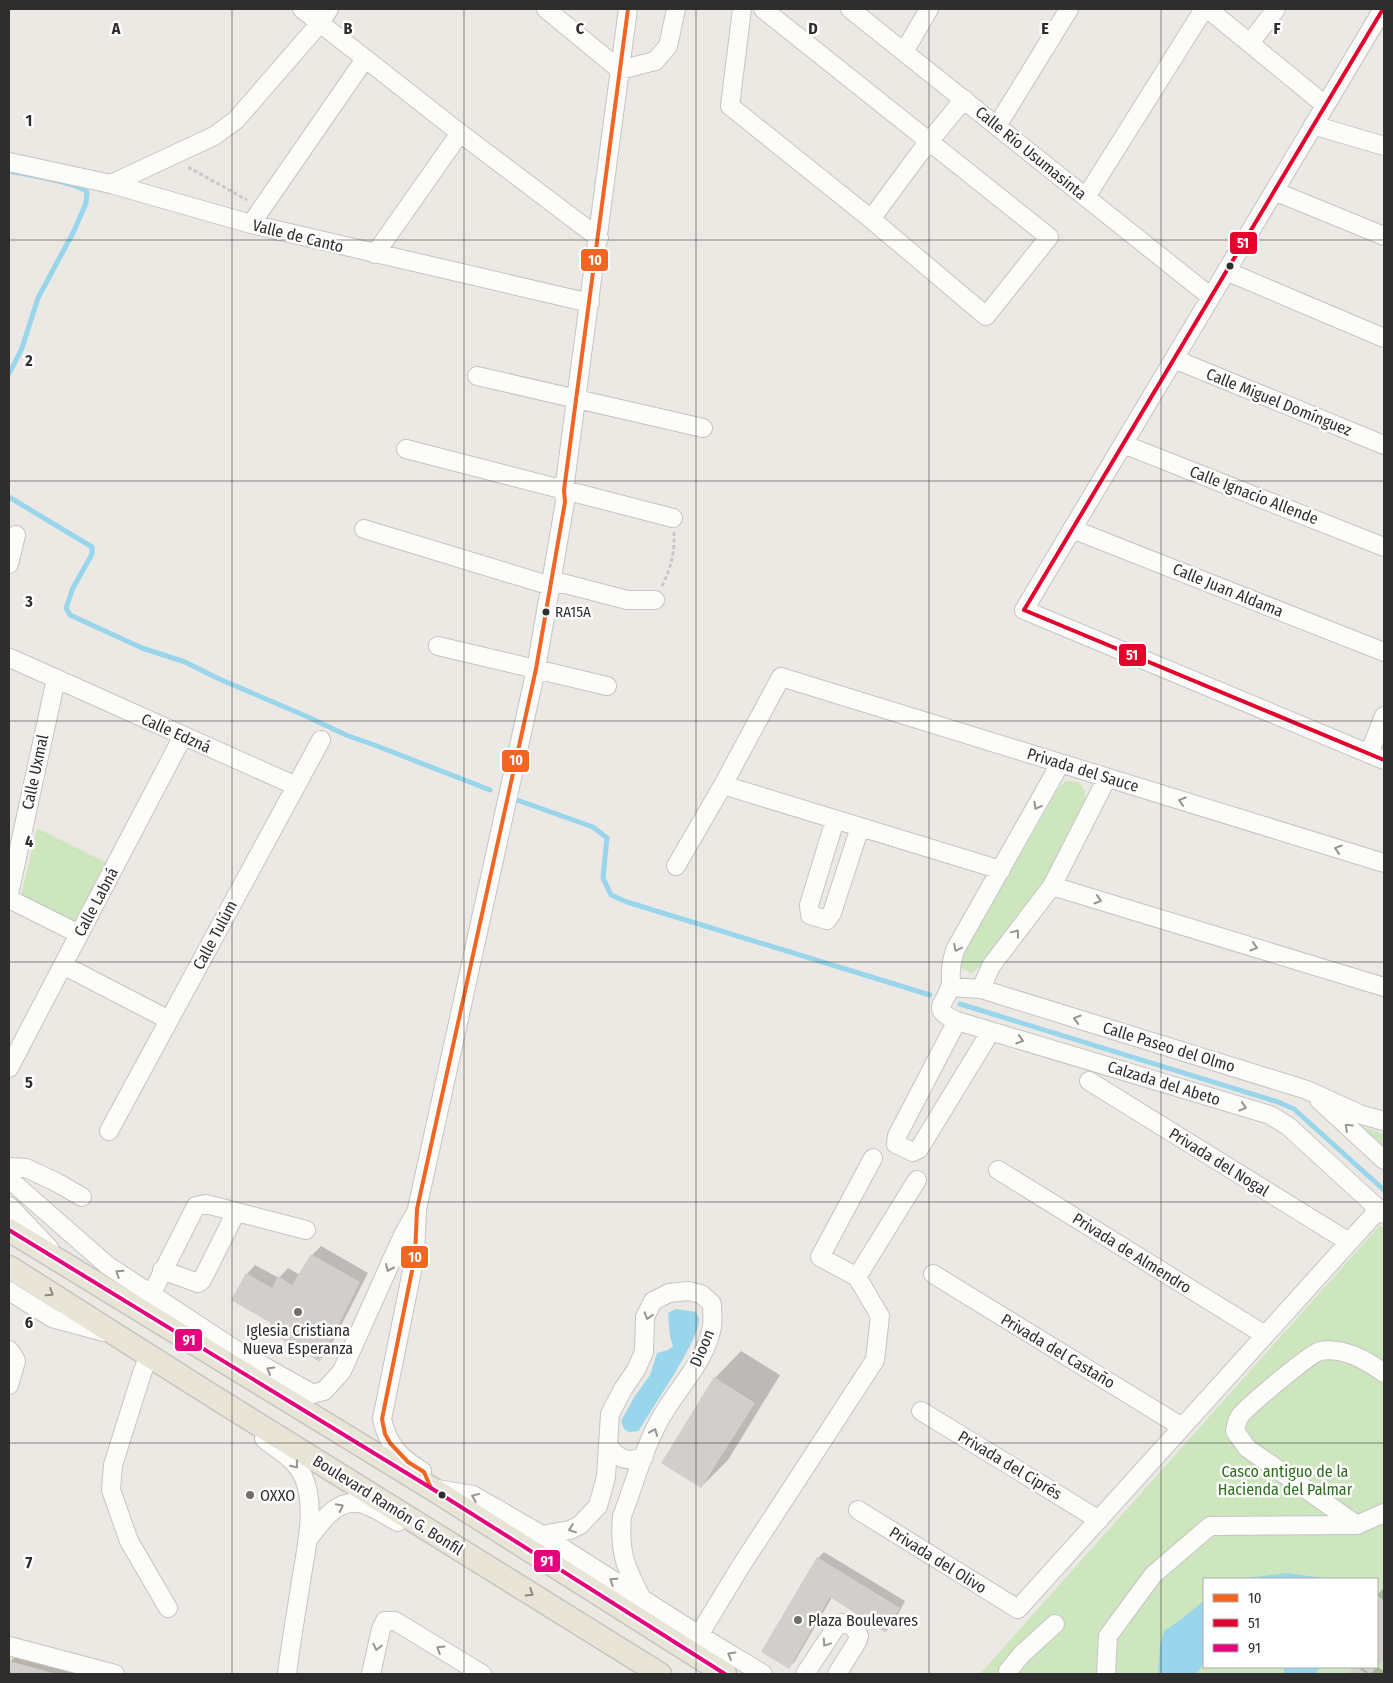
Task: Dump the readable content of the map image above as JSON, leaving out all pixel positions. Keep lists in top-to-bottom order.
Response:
{
  "streets": {
    "main road": ["Boulevard Ramón G. Bonfil"],
    "street": [
      "Calle Río Usumasinta",
      "Valle de Canto",
      "Calle Miguel Domínguez",
      "Calle Ignacio Allende",
      "Calle Juan Aldama",
      "Calle Edzná",
      "Privada del Sauce",
      "Calle Uxmal",
      "Calle Labná",
      "Calle Tulúm",
      "Calle Paseo del Olmo",
      "Calzada del Abeto",
      "Privada del Nogal",
      "Privada de Almendro",
      "Dioon",
      "Privada del Castaño",
      "Privada del Ciprés",
      "Privada del Olivo"
    ]
  },
  "crossings": [
    ["Calle Edzná", "Calle Uxmal"],
    ["Calle Edzná", "Calle Labná"],
    ["Calle Edzná", "Calle Tulúm"],
    ["Calle Paseo del Olmo", "Calzada del Abeto"],
    ["Privada del Ciprés", "Privada del Olivo"]
  ],
  "parks": ["Casco antiguo de la Hacienda del Palmar"],
  "places": [
    "RA15A",
    "Iglesia Cristiana Nueva Esperanza",
    "OXXO",
    "Plaza Boulevares"
  ],
  "lines": ["transit line 10", "transit line 51", "transit line 91"],
  "legend": ["10", "51", "91"],
  "grid": {
    "columns": [
      "A",
      "B",
      "C",
      "D",
      "E",
      "F"
    ],
    "rows": [
      "1",
      "2",
      "3",
      "4",
      "5",
      "6",
      "7"
    ]
  }
}
